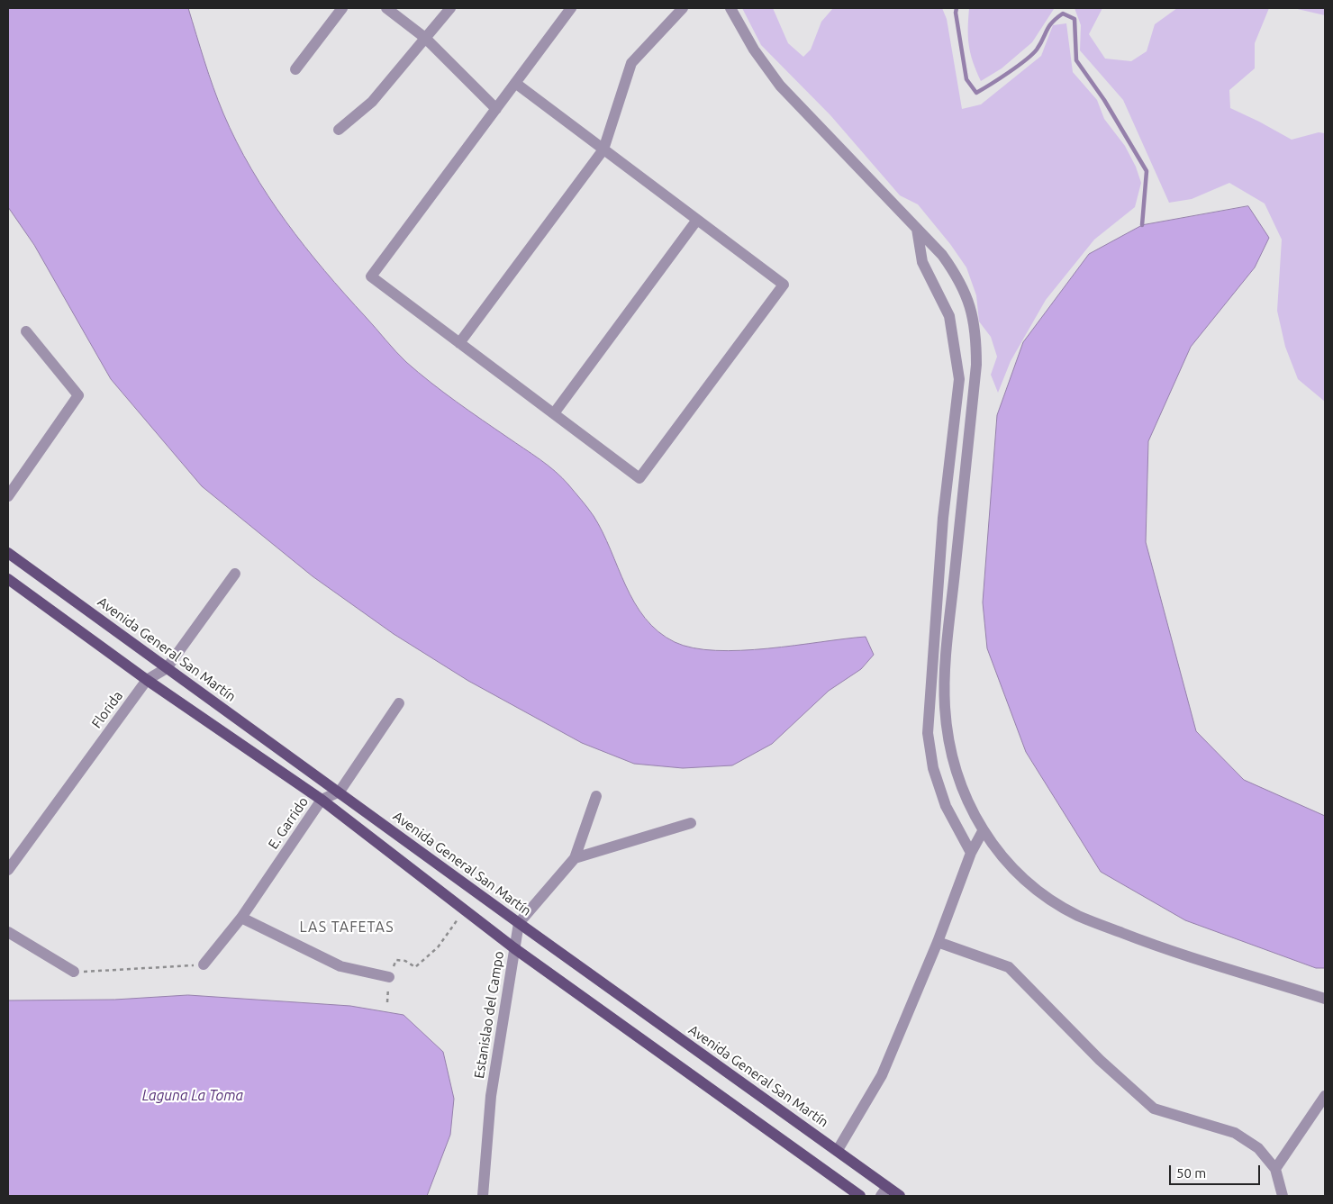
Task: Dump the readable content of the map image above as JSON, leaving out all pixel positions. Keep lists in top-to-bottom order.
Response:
{
  "streets": {
    "main road": ["Avenida General San Martín"],
    "street": ["Florida", "E. Garrido", "Estanislao del Campo"]
  },
  "crossings": [
    ["Avenida General San Martín", "Florida"],
    ["Avenida General San Martín", "E. Garrido"],
    ["Avenida General San Martín", "Estanislao del Campo"]
  ],
  "districts": ["LAS TAFETAS"],
  "water": ["Laguna La Toma"],
  "scale_bar": "50 m"
}
